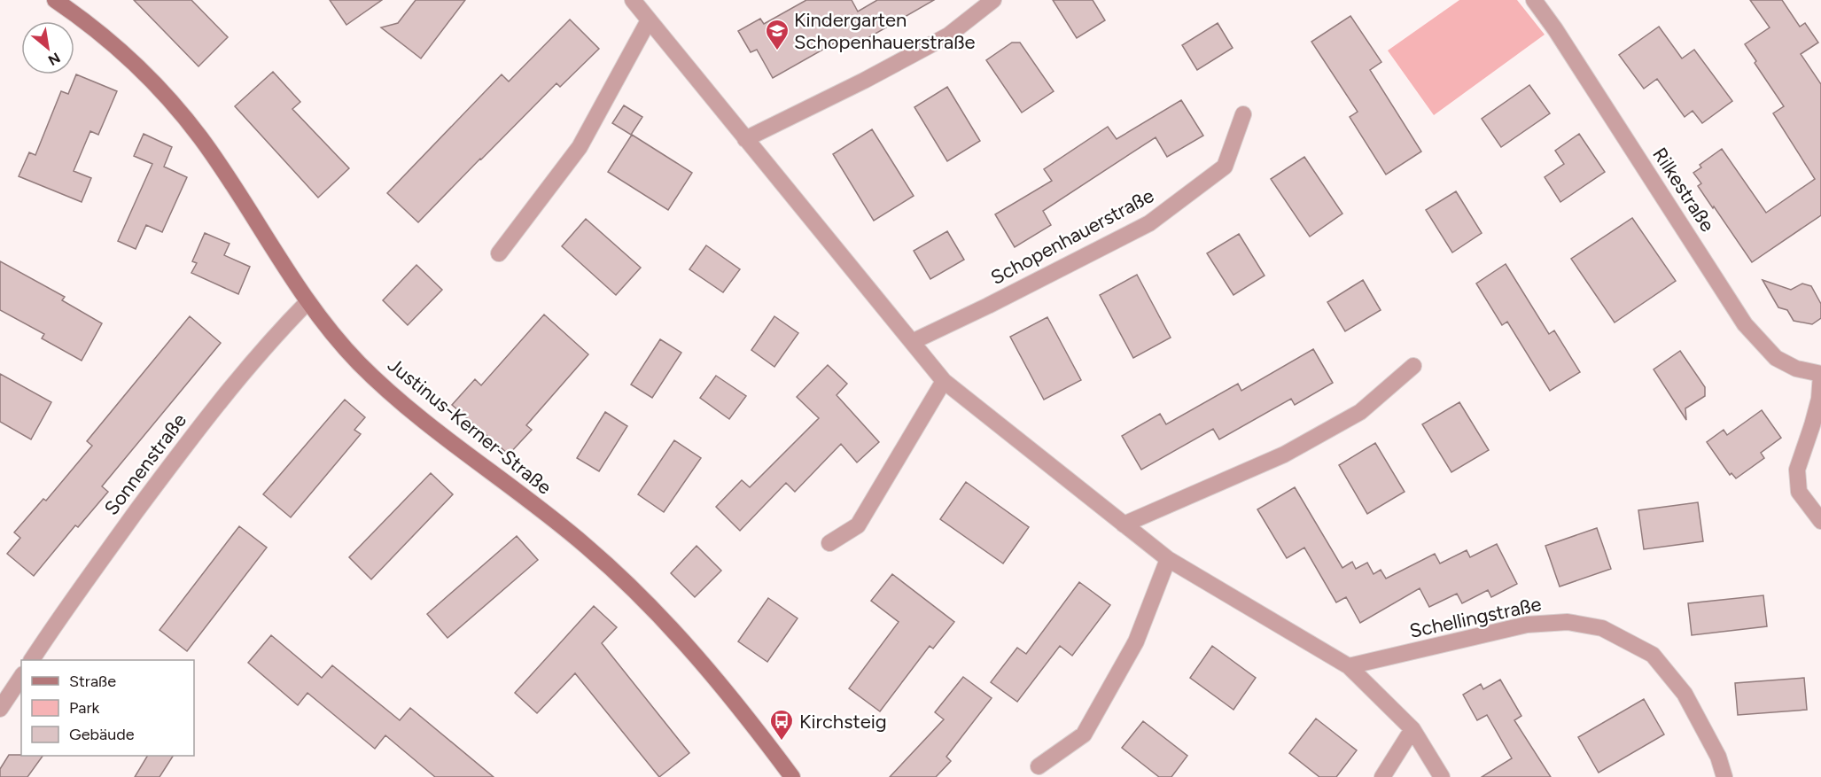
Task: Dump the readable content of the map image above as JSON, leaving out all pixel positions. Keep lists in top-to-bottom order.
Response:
{
  "streets": {
    "street": [
      "Rilkestraße",
      "Schopenhauerstraße",
      "Justinus-Kerner-Straße",
      "Sonnenstraße",
      "Schellingstraße"
    ]
  },
  "crossings": [
    ["Justinus-Kerner-Straße", "Sonnenstraße"]
  ],
  "places": {
    "school or university": ["Kindergarten Schopenhauerstraße"],
    "bus stop": ["Kirchsteig"]
  },
  "legend": ["Straße", "Park", "Gebäude"],
  "north": "bottom right"
}
